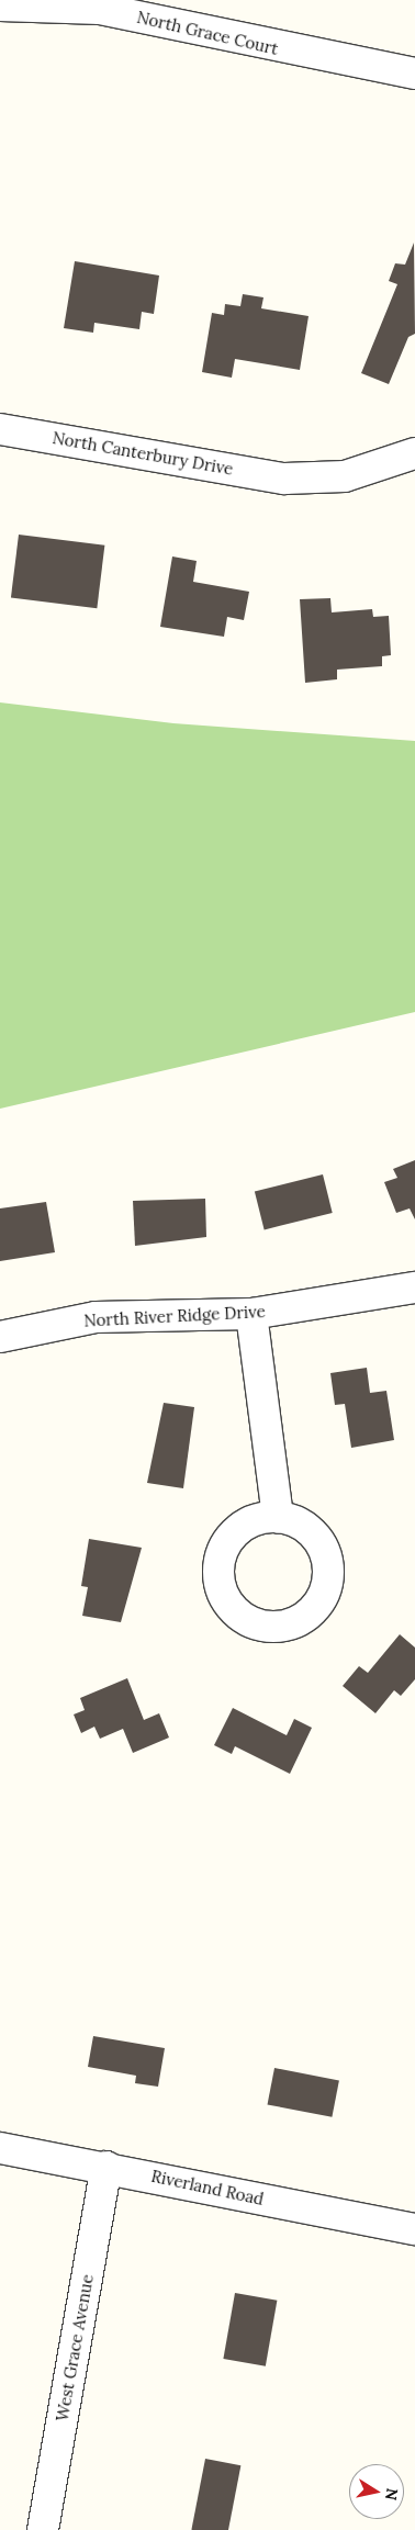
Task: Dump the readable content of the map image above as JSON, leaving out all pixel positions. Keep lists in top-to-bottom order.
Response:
{
  "streets": {
    "street": [
      "North Grace Court",
      "North Canterbury Drive",
      "North River Ridge Drive",
      "Riverland Road",
      "West Grace Avenue"
    ]
  },
  "crossings": [
    ["Riverland Road", "West Grace Avenue"]
  ],
  "north": "right"
}
